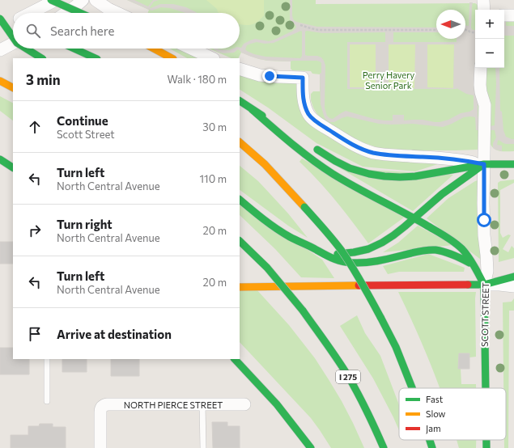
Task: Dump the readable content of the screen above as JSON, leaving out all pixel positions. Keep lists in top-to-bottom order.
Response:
{
  "streets": {
    "main road": ["SCOTT STREET", "I 275"],
    "street": ["NORTH PIERCE STREET"]
  },
  "parks": ["Perry Havery Senior Park"],
  "legend": ["Fast", "Slow", "Jam"],
  "north": "left",
  "page": {
    "map_buttons": ["+", "−"],
    "search": "Search here",
    "heading": ["3 min", "Walk · 180 m"],
    "list": [
      ["Continue", "Scott Street", "30 m"],
      ["Turn left", "North Central Avenue", "110 m"],
      ["Turn right", "North Central Avenue", "20 m"],
      ["Turn left", "North Central Avenue", "20 m"],
      "Arrive at destination"
    ]
  }
}
